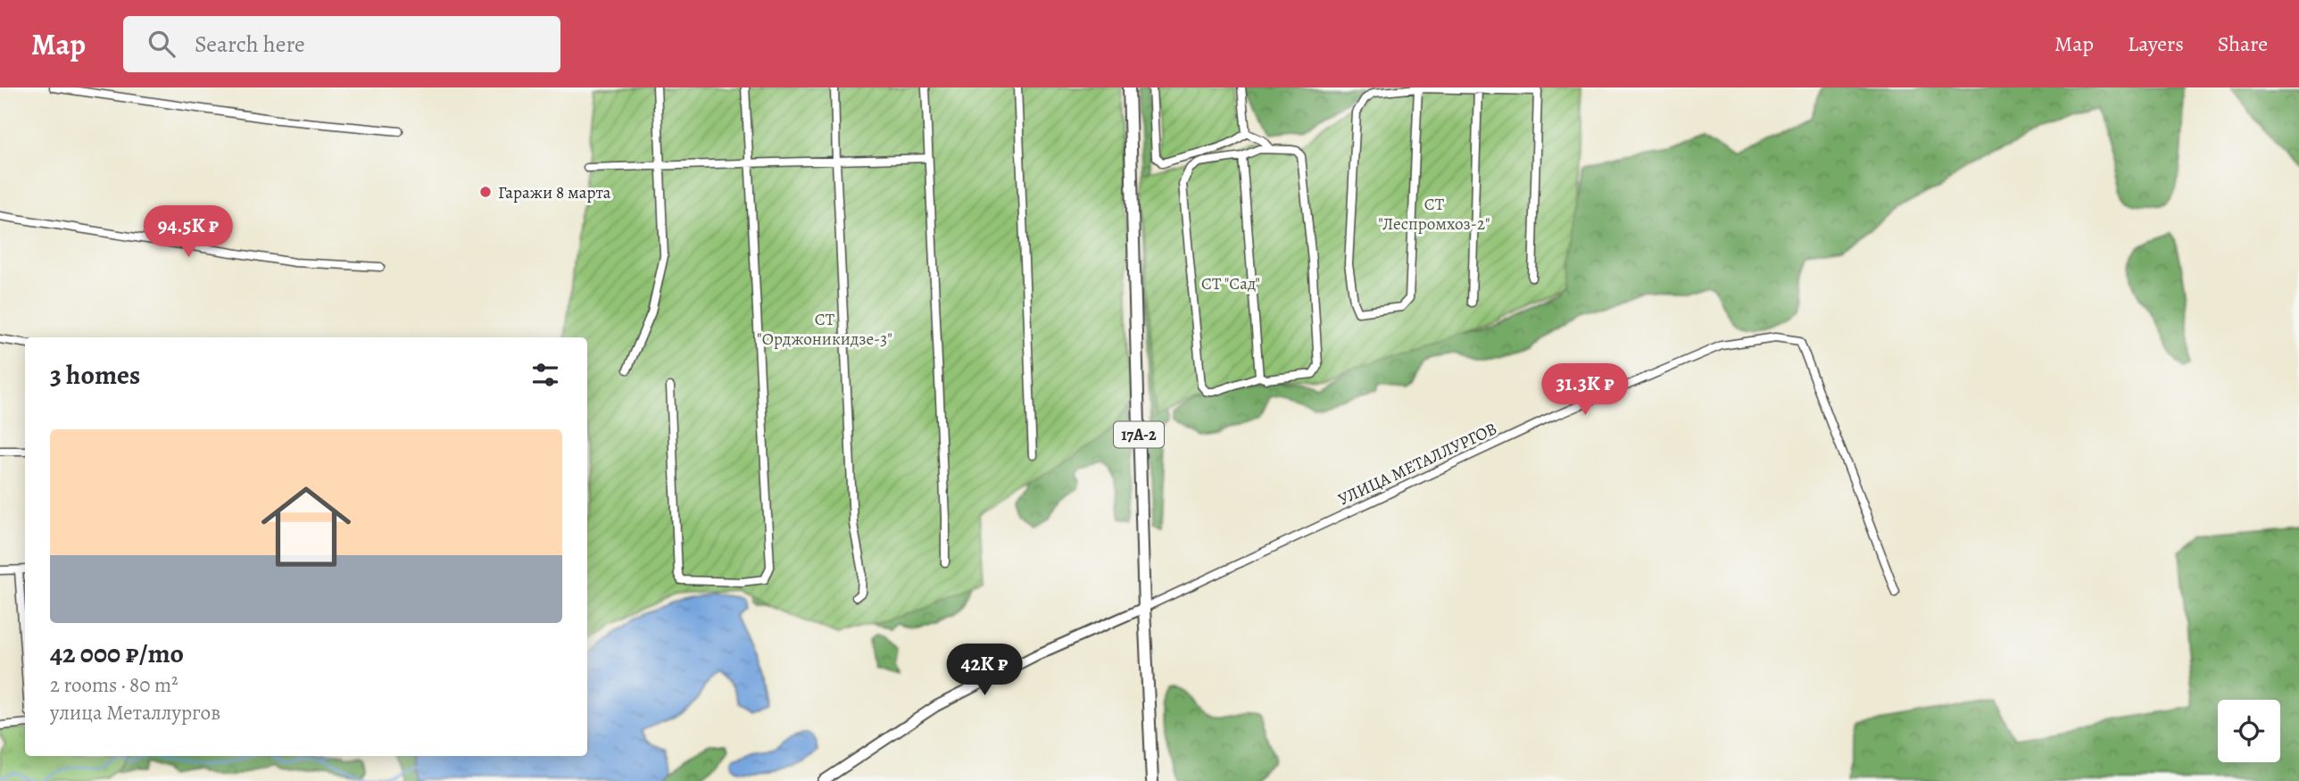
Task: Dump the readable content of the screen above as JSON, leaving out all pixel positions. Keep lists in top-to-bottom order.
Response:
{
  "streets": {
    "main road": ["17А-2"],
    "street": ["УЛИЦА МЕТАЛЛУРГОВ"]
  },
  "crossings": [
    ["17А-2", "УЛИЦА МЕТАЛЛУРГОВ"]
  ],
  "parks": ["СТ \"Леспромхоз-2\"", "СТ \"Сад\"", "СТ \"Орджоникидзе-3\""],
  "places": ["Гаражи 8 марта"],
  "page": {
    "header": "Map",
    "search": "Search here",
    "nav": ["Map", "Layers", "Share"],
    "price": ["94.5K ₽", "31.3K ₽", "42K ₽"],
    "heading": "3 homes",
    "list": [
      {
        "name": "42 000 ₽/mo",
        "note": "2 rooms · 80 m² · улица Металлургов"
      }
    ]
  }
}
